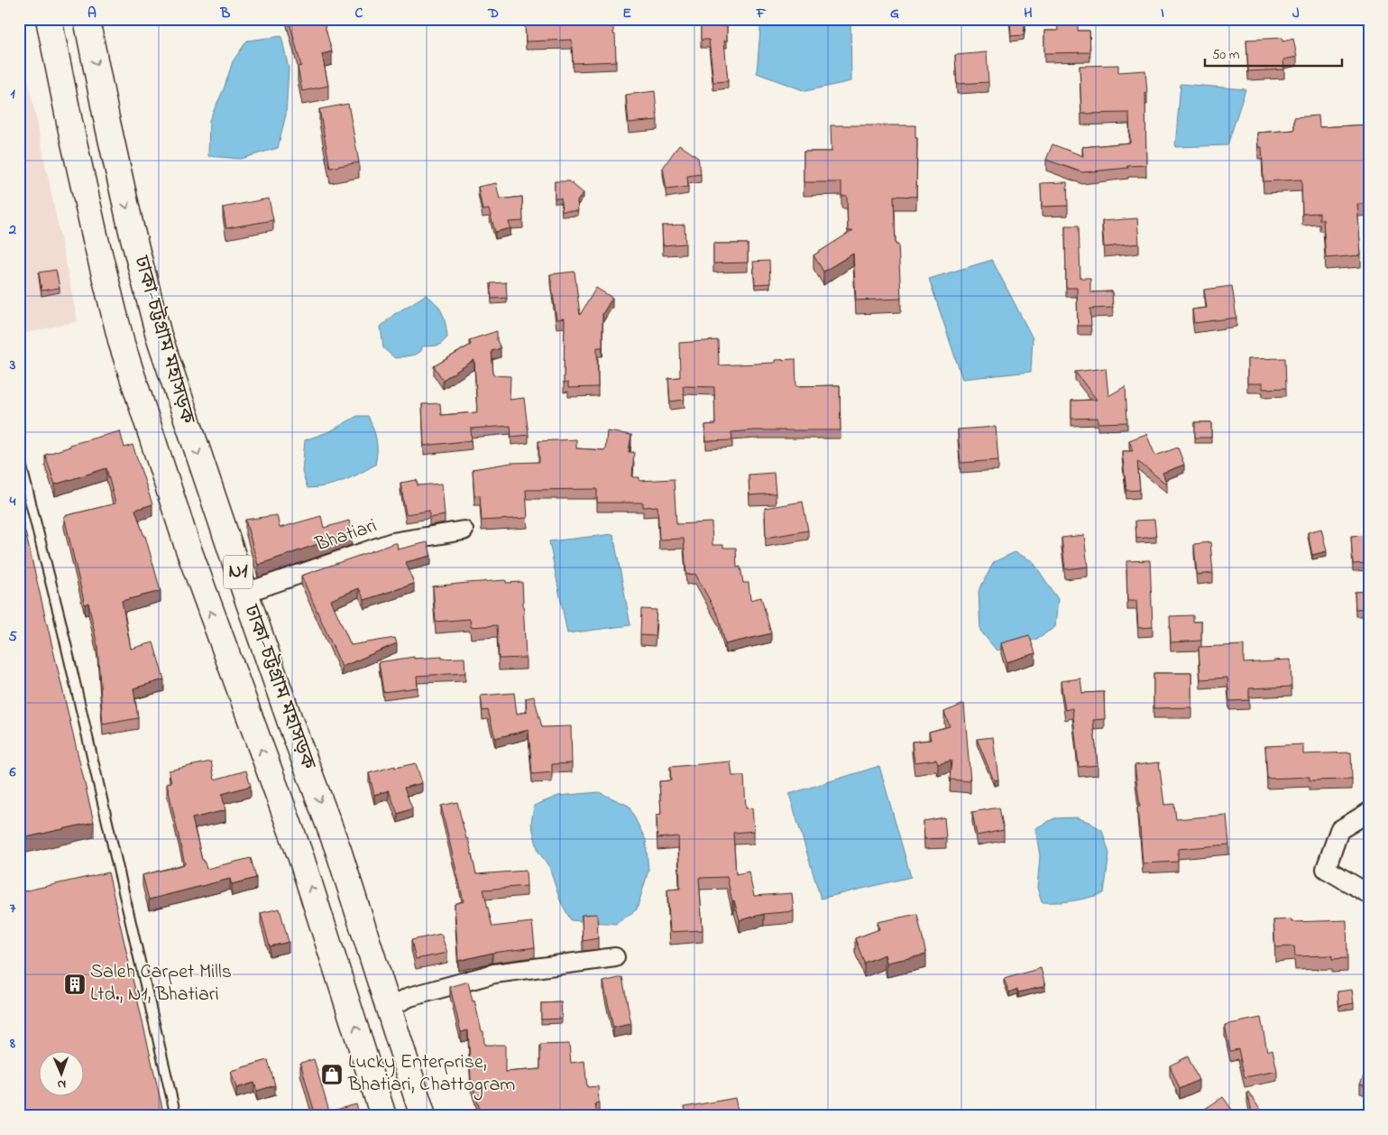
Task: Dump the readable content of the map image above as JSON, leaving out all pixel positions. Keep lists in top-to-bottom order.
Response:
{
  "streets": {
    "highway": ["ঢাকা-চট্টগ্রাম মহাসড়ক", "N1"],
    "street": ["Bhatiari"]
  },
  "crossings": [
    ["ঢাকা-চট্টগ্রাম মহাসড়ক", "Bhatiari"]
  ],
  "places": {
    "building": ["Saleh Carpet Mills Ltd., N1, Bhatiari"],
    "shop": ["Lucky Enterprise, Bhatiari, Chattogram"]
  },
  "scale_bar": "50 m",
  "north": "bottom",
  "grid": {
    "columns": [
      "A",
      "B",
      "C",
      "D",
      "E",
      "F",
      "G",
      "H",
      "I",
      "J"
    ],
    "rows": [
      "1",
      "2",
      "3",
      "4",
      "5",
      "6",
      "7",
      "8"
    ]
  }
}
